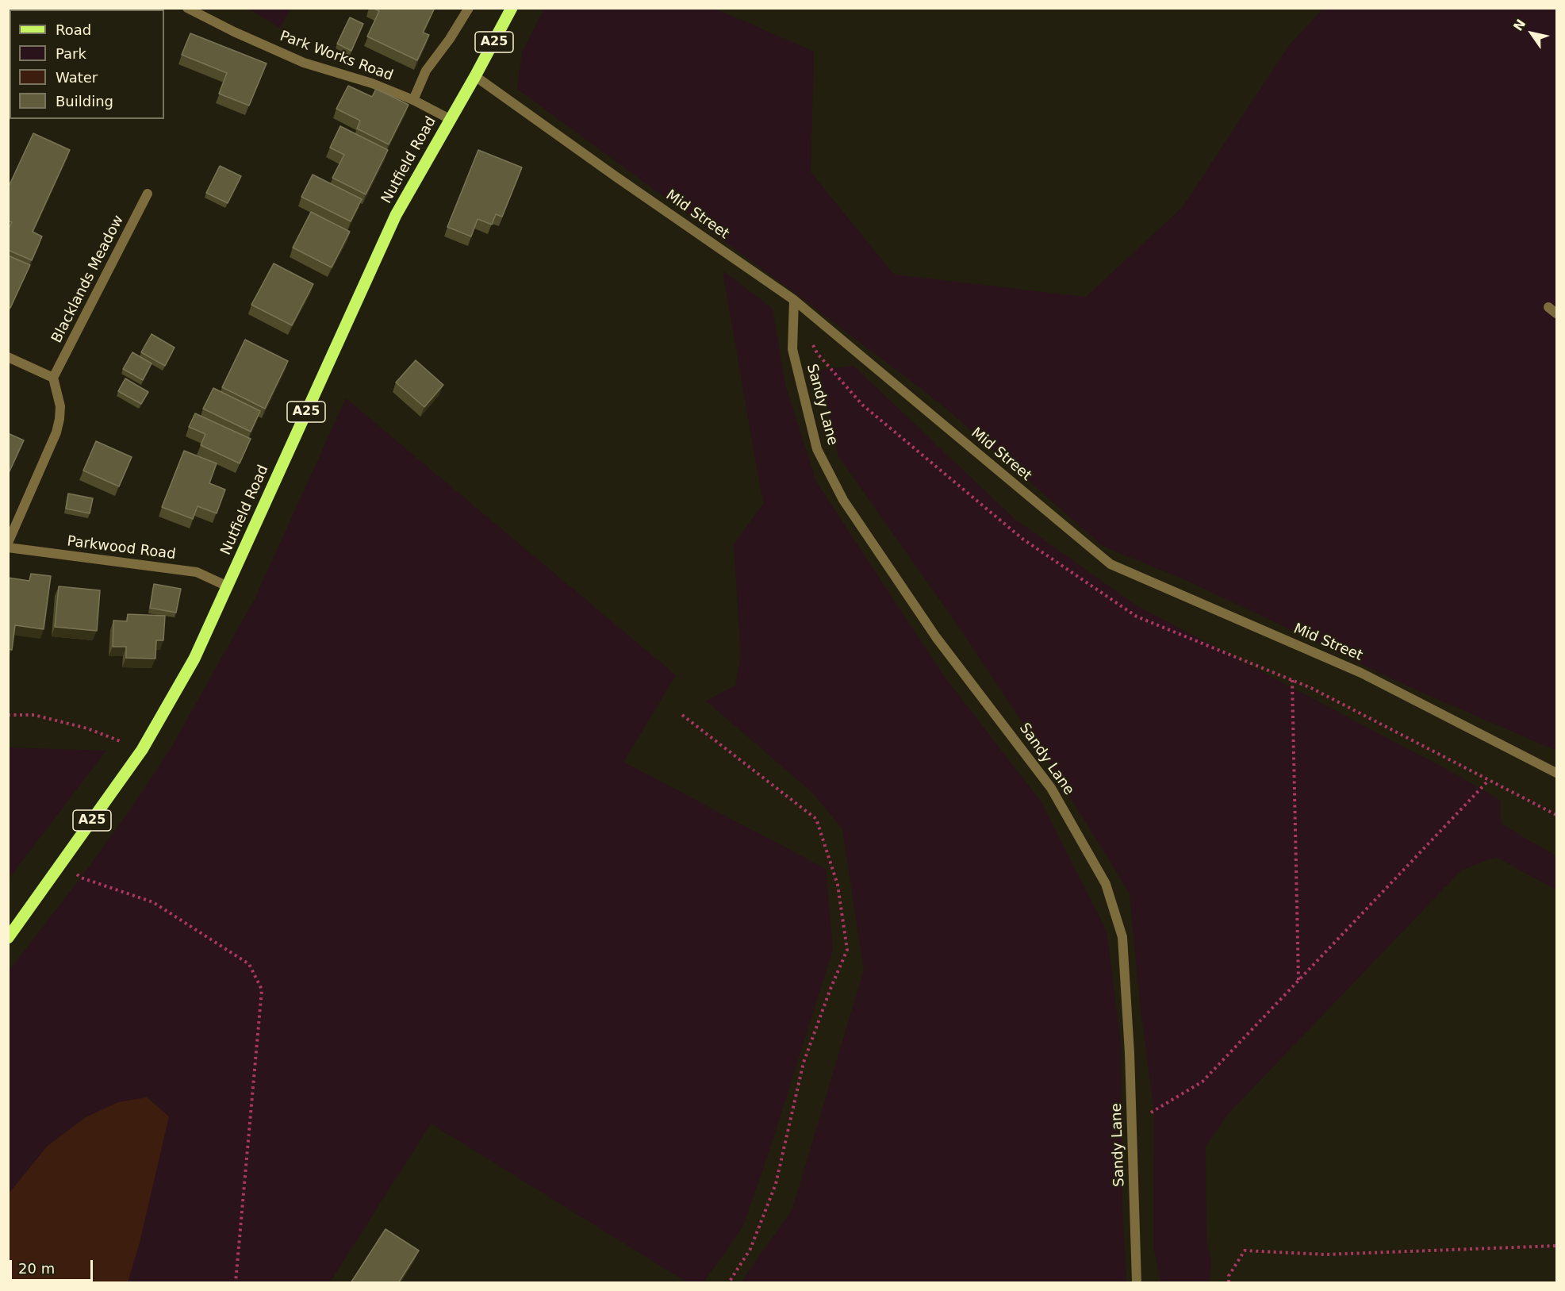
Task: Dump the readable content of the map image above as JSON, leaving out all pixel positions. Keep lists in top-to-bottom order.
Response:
{
  "streets": {
    "main road": ["A25", "Nutfield Road"],
    "street": [
      "Park Works Road",
      "Mid Street",
      "Blacklands Meadow",
      "Sandy Lane",
      "Parkwood Road"
    ]
  },
  "crossings": [
    ["A25", "Nutfield Road"],
    ["A25", "Mid Street"],
    ["Park Works Road", "Nutfield Road"],
    ["Nutfield Road", "Mid Street"],
    ["Nutfield Road", "Parkwood Road"],
    ["Mid Street", "Sandy Lane"]
  ],
  "legend": [
    "Road",
    "Park",
    "Water",
    "Building"
  ],
  "scale_bar": "20 m",
  "north": "top left"
}
